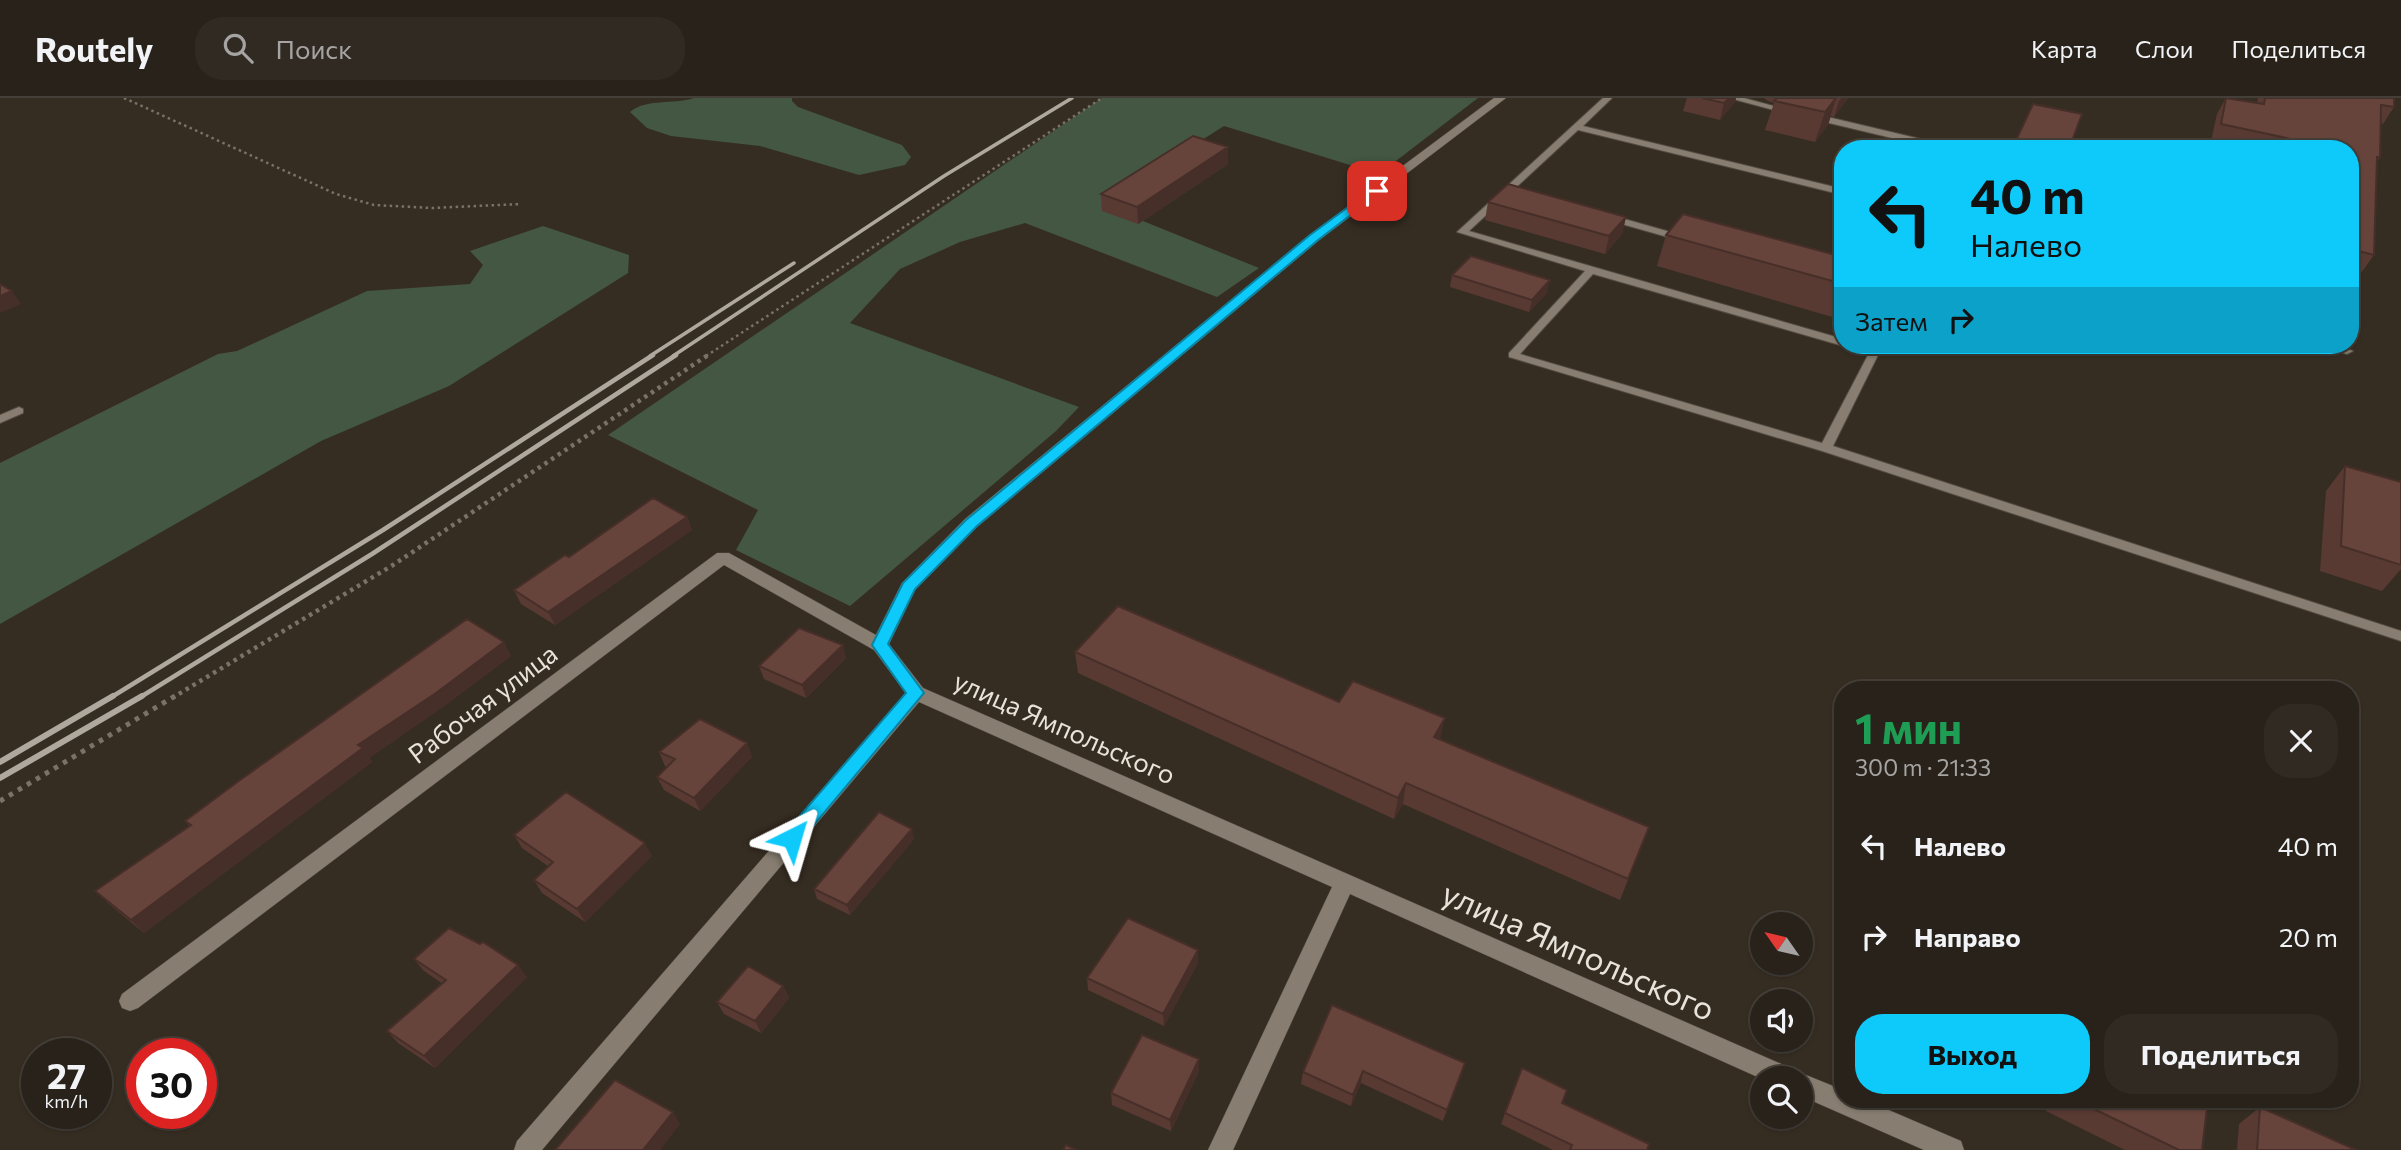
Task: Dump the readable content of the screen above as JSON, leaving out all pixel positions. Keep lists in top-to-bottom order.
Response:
{
  "streets": {
    "street": ["Рабочая улица", "улица Ямпольского"]
  },
  "north": "top left",
  "page": {
    "header": "Routely",
    "search": "Поиск",
    "nav": ["Карта", "Слои", "Поделиться"],
    "turn": ["40 m", "Налево"],
    "then": "Затем",
    "heading": ["1 мин", "300 m · 21:33"],
    "list": [
      {
        "name": "Налево",
        "value": "40 m"
      },
      {
        "name": "Направо",
        "value": "20 m"
      }
    ],
    "buttons": ["Выход", "Поделиться"],
    "speed": "27 km/h",
    "limit": "30"
  }
}
